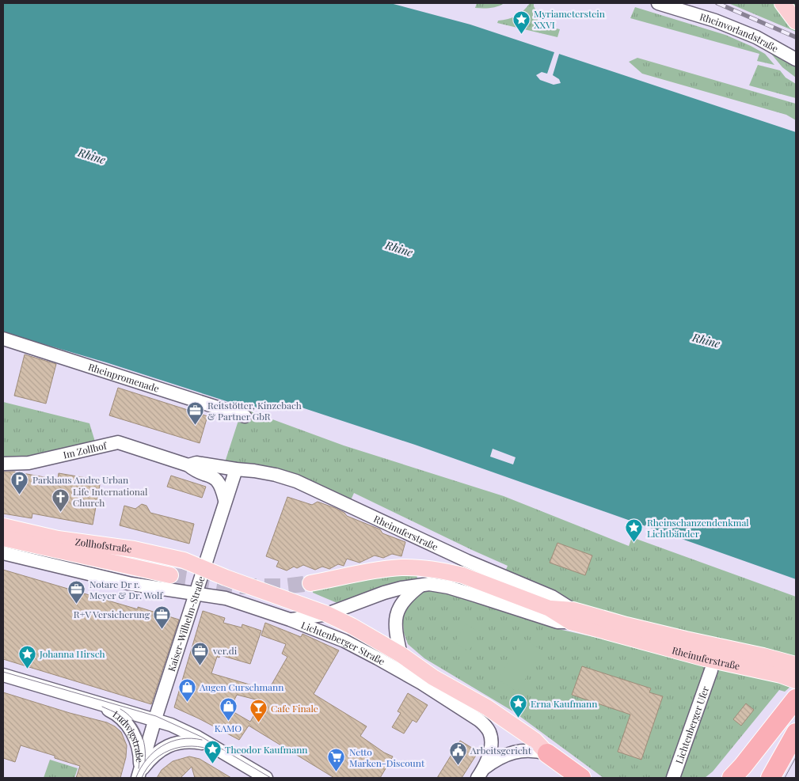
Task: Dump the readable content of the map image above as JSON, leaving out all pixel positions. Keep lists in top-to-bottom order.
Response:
{
  "streets": {
    "main road": ["Rheinuferstraße", "Zollhofstraße", "Lichtenberger Straße"],
    "street": [
      "Rheinvorlandstraße",
      "Rheinpromenade",
      "Im Zollhof",
      "Kaiser-Wilhelm-Straße",
      "Lichtenberger Ufer",
      "Ludwigstraße"
    ]
  },
  "crossings": [
    ["Im Zollhof", "Rheinuferstraße"],
    ["Im Zollhof", "Kaiser-Wilhelm-Straße"],
    ["Rheinuferstraße", "Zollhofstraße"],
    ["Rheinuferstraße", "Kaiser-Wilhelm-Straße"],
    ["Rheinuferstraße", "Lichtenberger Straße"],
    ["Zollhofstraße", "Kaiser-Wilhelm-Straße"],
    ["Zollhofstraße", "Lichtenberger Straße"],
    ["Kaiser-Wilhelm-Straße", "Lichtenberger Straße"],
    ["Kaiser-Wilhelm-Straße", "Ludwigstraße"]
  ],
  "water": ["Rhine"],
  "places": {
    "place": [
      "Myriameterstein XXVI",
      "Rheinschanzendenkmal Lichtbänder",
      "Johanna Hirsch",
      "Erna Kaufmann",
      "Theodor Kaufmann"
    ],
    "office": [
      "Reitstötter, Kinzebach & Partner GbR",
      "Notare Dr r. Meyer & Dr. Wolf",
      "R+V Versicherung",
      "ver.di"
    ],
    "parking": ["Parkhaus Andre Urban"],
    "church": ["Life International Church"],
    "shop": ["Augen Curschmann", "KAMO"],
    "bar": ["Cafe Finale"],
    "public building": ["Arbeitsgericht"],
    "supermarket": ["Netto Marken-Discount"]
  }
}
